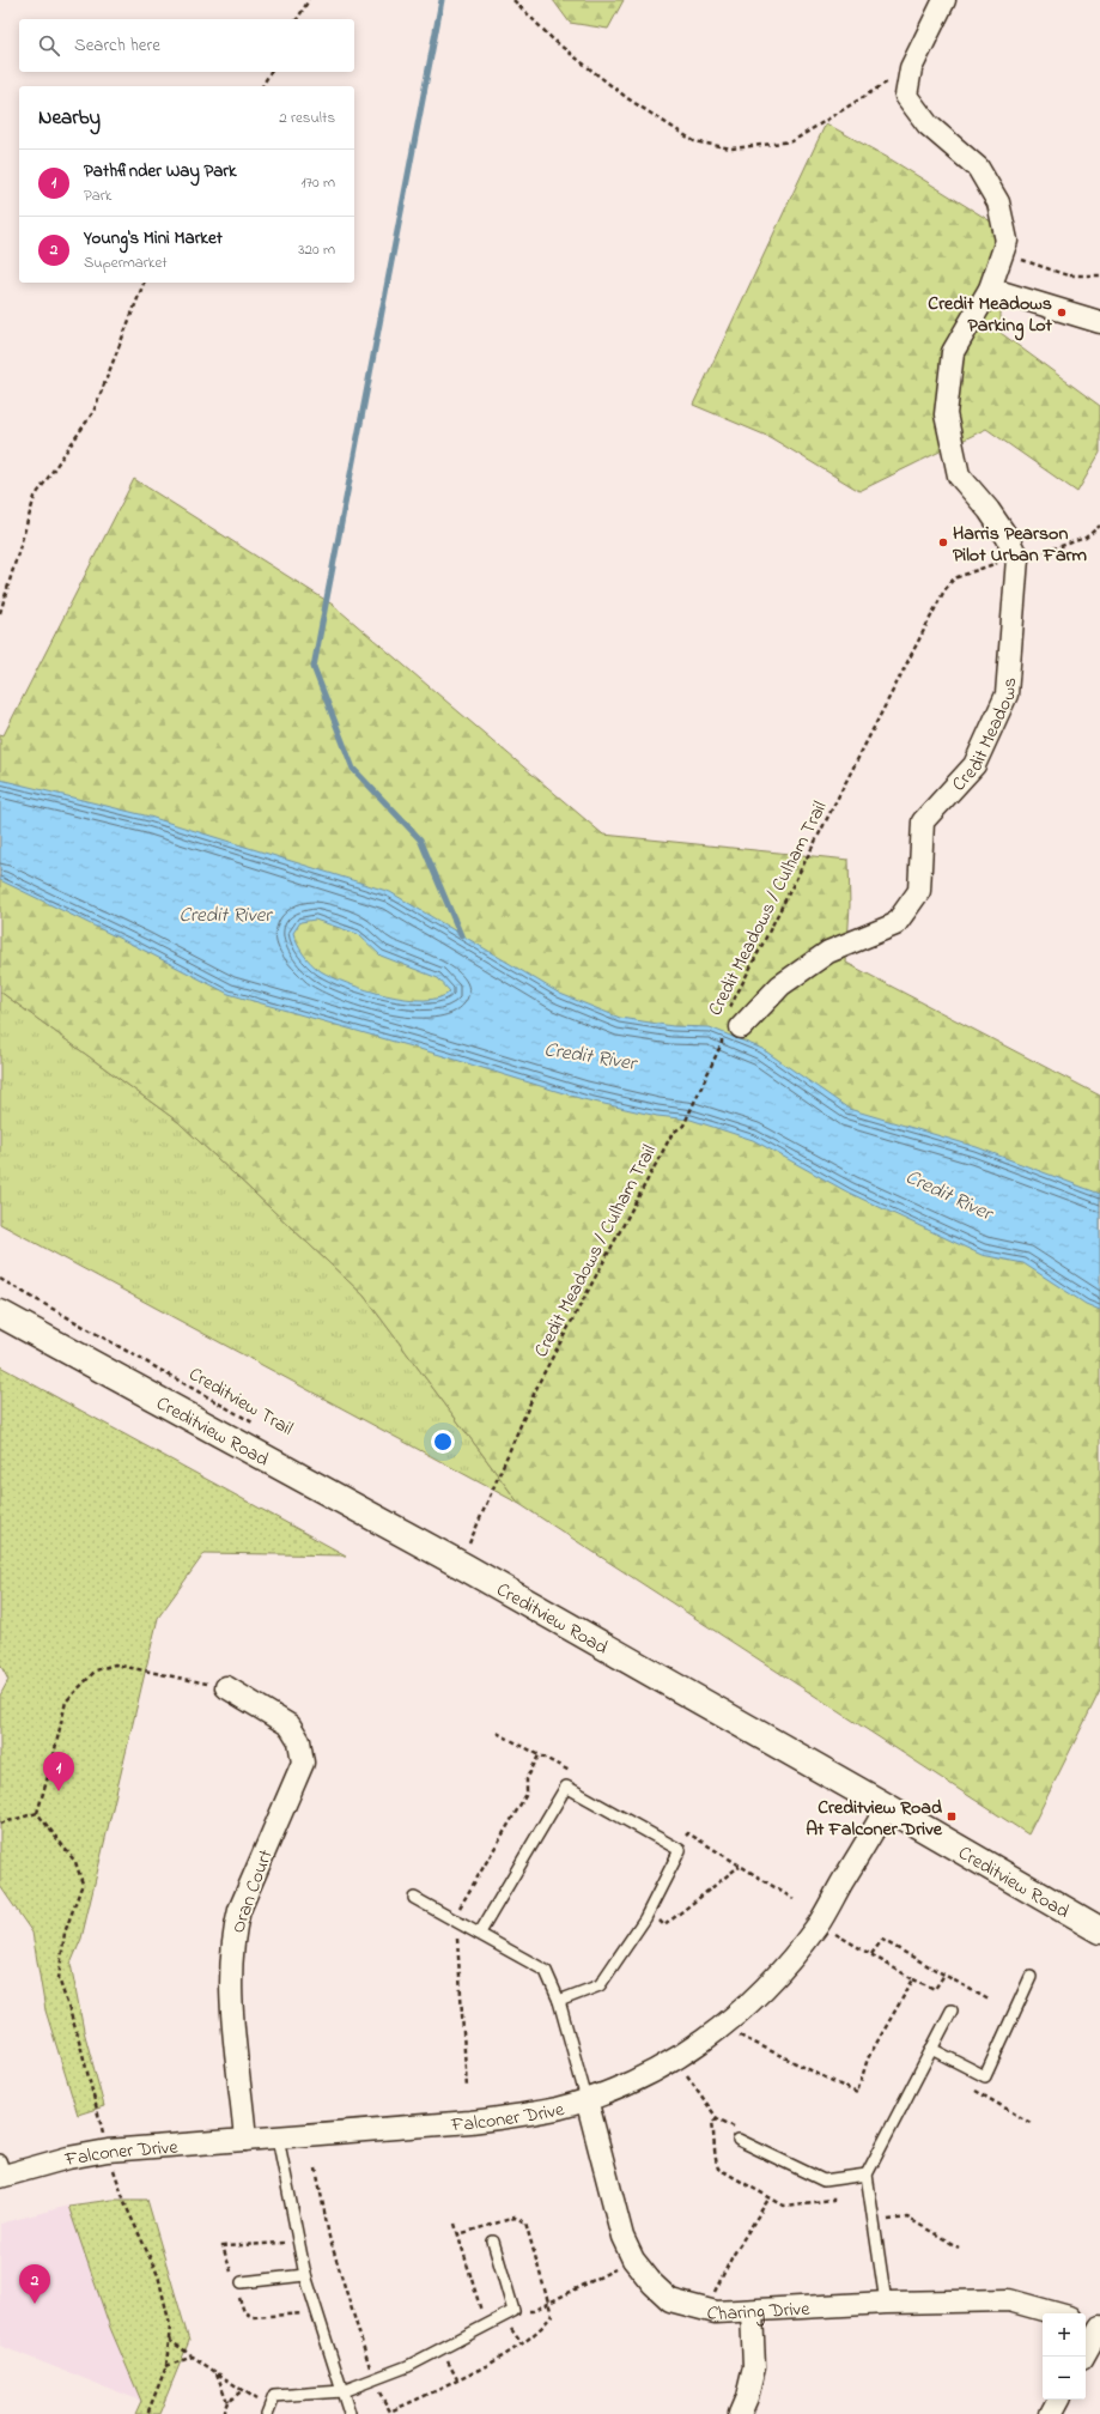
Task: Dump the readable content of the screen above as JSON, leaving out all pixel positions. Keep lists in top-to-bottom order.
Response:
{
  "streets": {
    "main road": ["Creditview Road"],
    "street": [
      "Credit Meadows",
      "Oran Court",
      "Falconer Drive",
      "Charing Drive"
    ],
    "path": ["Credit Meadows / Culham Trail", "Creditview Trail"]
  },
  "crossings": [
    ["Credit Meadows", "Credit Meadows / Culham Trail"],
    ["Creditview Road", "Falconer Drive"],
    ["Oran Court", "Falconer Drive"],
    ["Falconer Drive", "Charing Drive"]
  ],
  "water": ["Credit River"],
  "places": {
    "other": ["Credit Meadows Parking Lot", "Harris Pearson Pilot Urban Farm"],
    "transit": ["Creditview Road At Falconer Drive"]
  },
  "page": {
    "search": "Search here",
    "heading": ["Nearby", "2 results"],
    "list": [
      {
        "mark": "1",
        "name": "Pathfinder Way Park",
        "note": "Park",
        "value": "170 m"
      },
      {
        "mark": "2",
        "name": "Young's Mini Market",
        "note": "Supermarket",
        "value": "320 m"
      }
    ],
    "pins": ["1", "2"],
    "map_buttons": ["+", "−"]
  }
}
